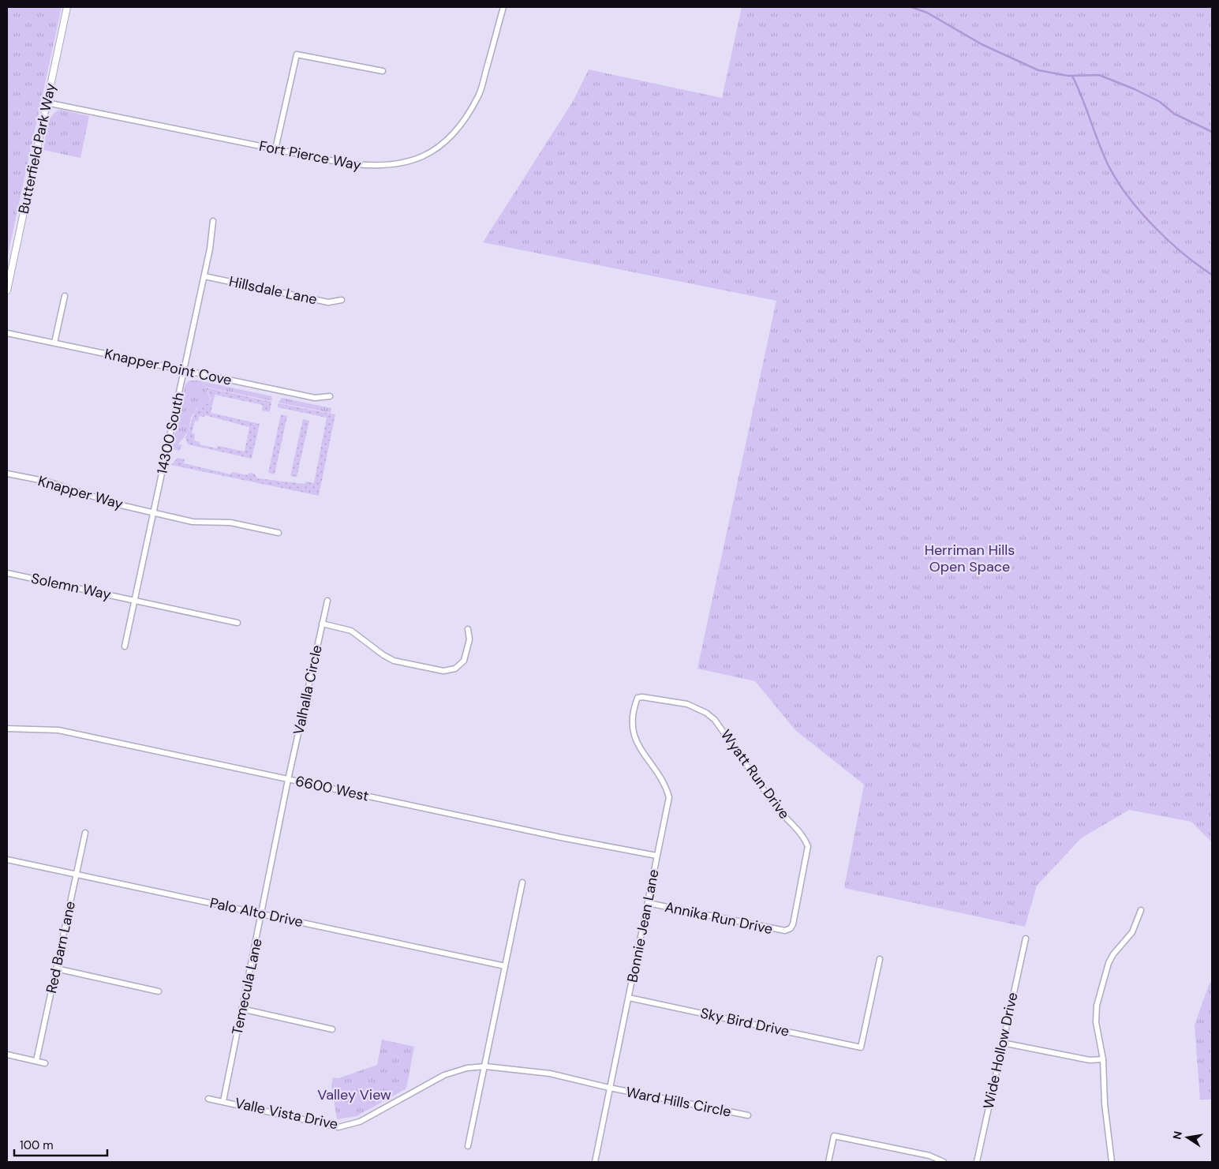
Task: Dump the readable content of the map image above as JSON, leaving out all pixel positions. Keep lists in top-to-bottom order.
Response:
{
  "streets": {
    "street": [
      "Butterfield Park Way",
      "Fort Pierce Way",
      "Hillsdale Lane",
      "Knapper Point Cove",
      "14300 South",
      "Knapper Way",
      "Solemn Way",
      "Valhalla Circle",
      "Wyatt Run Drive",
      "6600 West",
      "Palo Alto Drive",
      "Annika Run Drive",
      "Bonnie Jean Lane",
      "Red Barn Lane",
      "Temecula Lane",
      "Sky Bird Drive",
      "Wide Hollow Drive",
      "Ward Hills Circle",
      "Valle Vista Drive"
    ]
  },
  "crossings": [
    ["Butterfield Park Way", "Fort Pierce Way"],
    ["Hillsdale Lane", "14300 South"],
    ["Knapper Point Cove", "14300 South"],
    ["14300 South", "Knapper Way"],
    ["14300 South", "Solemn Way"],
    ["Valhalla Circle", "6600 West"],
    ["Valhalla Circle", "Temecula Lane"],
    ["Wyatt Run Drive", "Annika Run Drive"],
    ["Wyatt Run Drive", "Bonnie Jean Lane"],
    ["6600 West", "Bonnie Jean Lane"],
    ["6600 West", "Temecula Lane"],
    ["Palo Alto Drive", "Red Barn Lane"],
    ["Palo Alto Drive", "Temecula Lane"],
    ["Annika Run Drive", "Bonnie Jean Lane"],
    ["Bonnie Jean Lane", "Sky Bird Drive"],
    ["Bonnie Jean Lane", "Ward Hills Circle"],
    ["Bonnie Jean Lane", "Valle Vista Drive"],
    ["Temecula Lane", "Valle Vista Drive"],
    ["Ward Hills Circle", "Valle Vista Drive"]
  ],
  "parks": ["Herriman Hills Open Space", "Valley View"],
  "scale_bar": "100 m",
  "north": "left"
}
